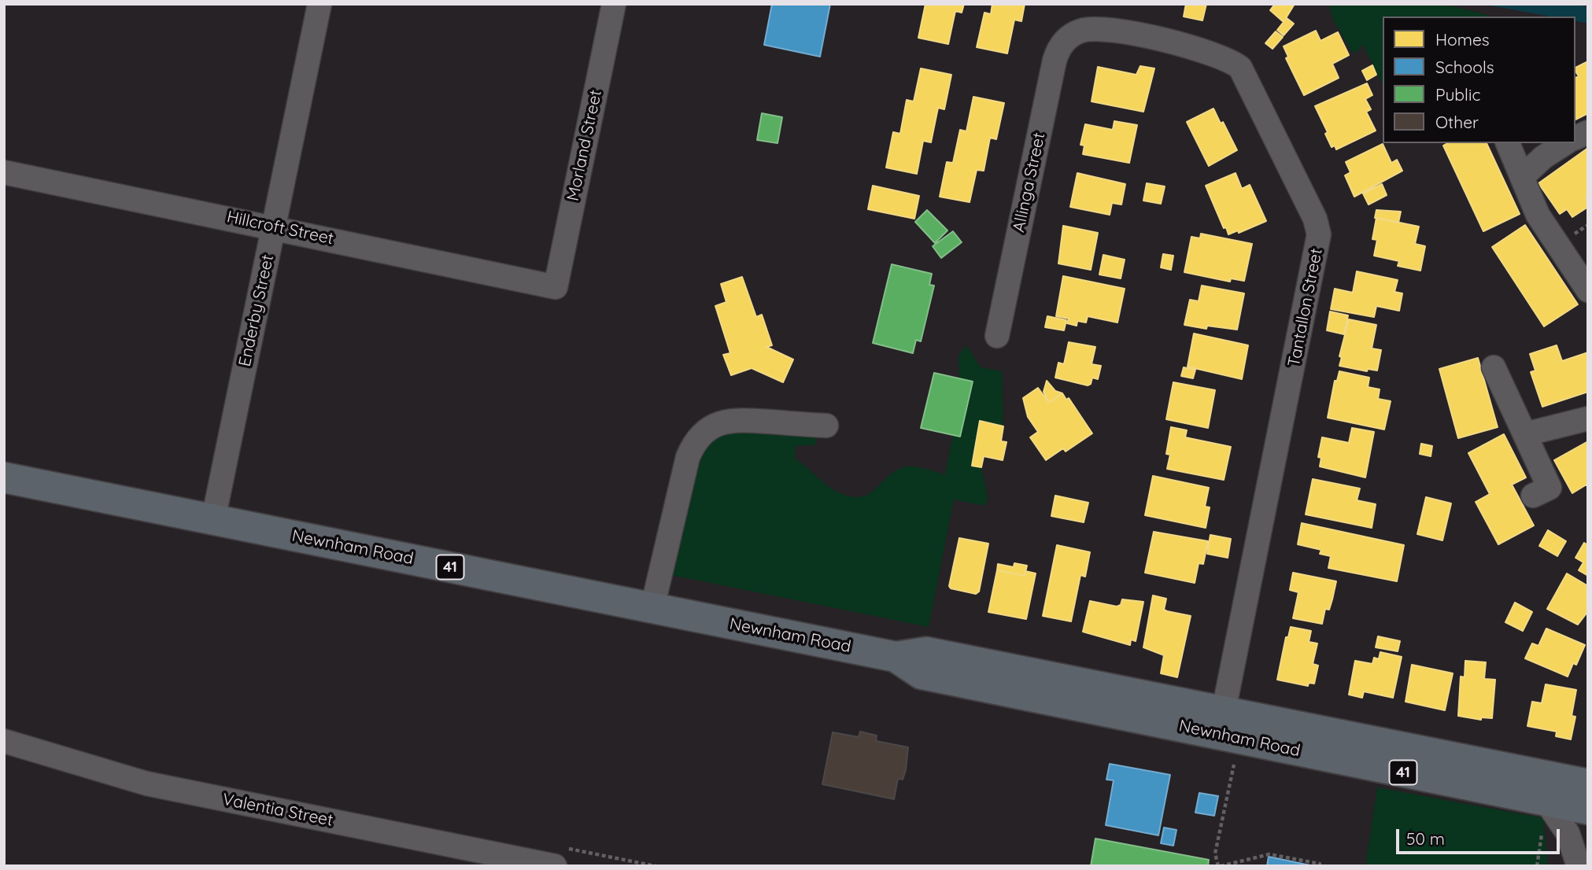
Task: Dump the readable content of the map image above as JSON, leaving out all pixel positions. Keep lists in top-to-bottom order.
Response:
{
  "streets": {
    "main road": ["Newnham Road", "41"],
    "street": [
      "Morland Street",
      "Allinga Street",
      "Hillcroft Street",
      "Tantallon Street",
      "Enderby Street",
      "Valentia Street"
    ]
  },
  "crossings": [
    ["Morland Street", "Hillcroft Street"],
    ["Allinga Street", "Tantallon Street"],
    ["Hillcroft Street", "Enderby Street"],
    ["Tantallon Street", "Newnham Road"],
    ["Enderby Street", "Newnham Road"]
  ],
  "legend": [
    "Homes",
    "Schools",
    "Public",
    "Other"
  ],
  "scale_bar": "50 m"
}
